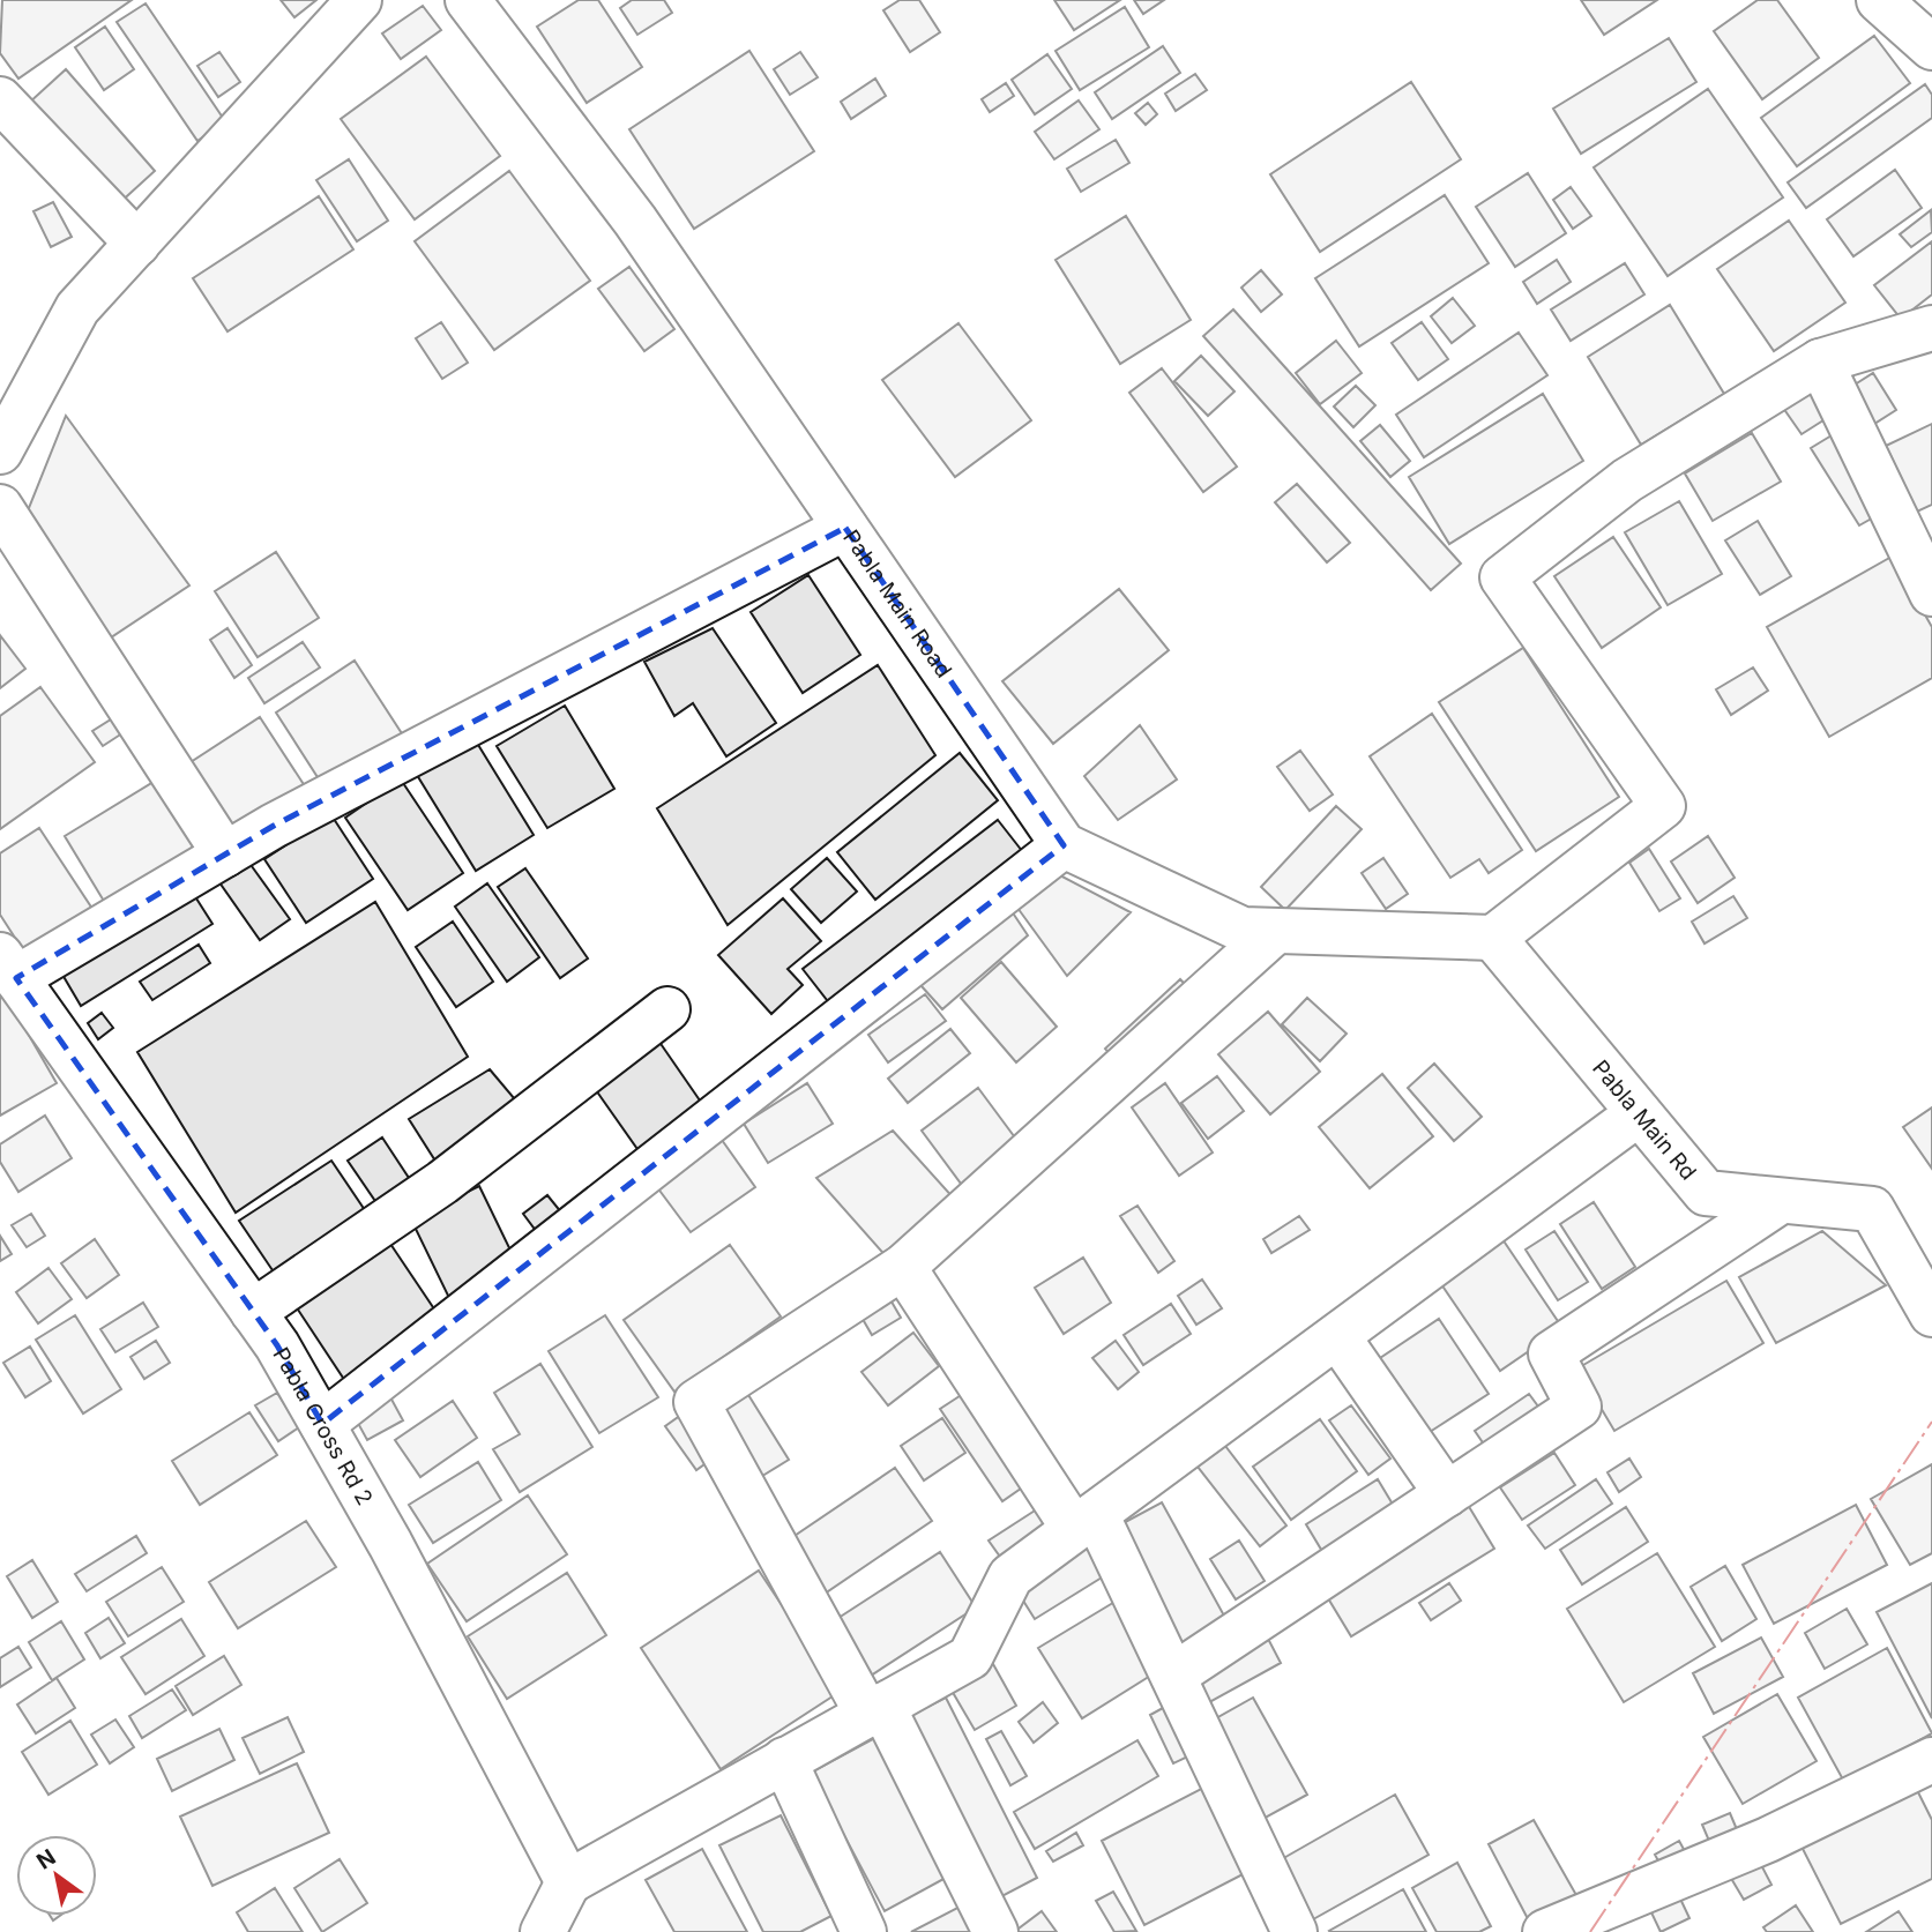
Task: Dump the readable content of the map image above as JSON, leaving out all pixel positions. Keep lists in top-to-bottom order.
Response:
{
  "streets": {
    "street": ["Pabla Main Road", "Pabla Main Rd", "Pabla Cross Rd 2"]
  },
  "north": "top left"
}
